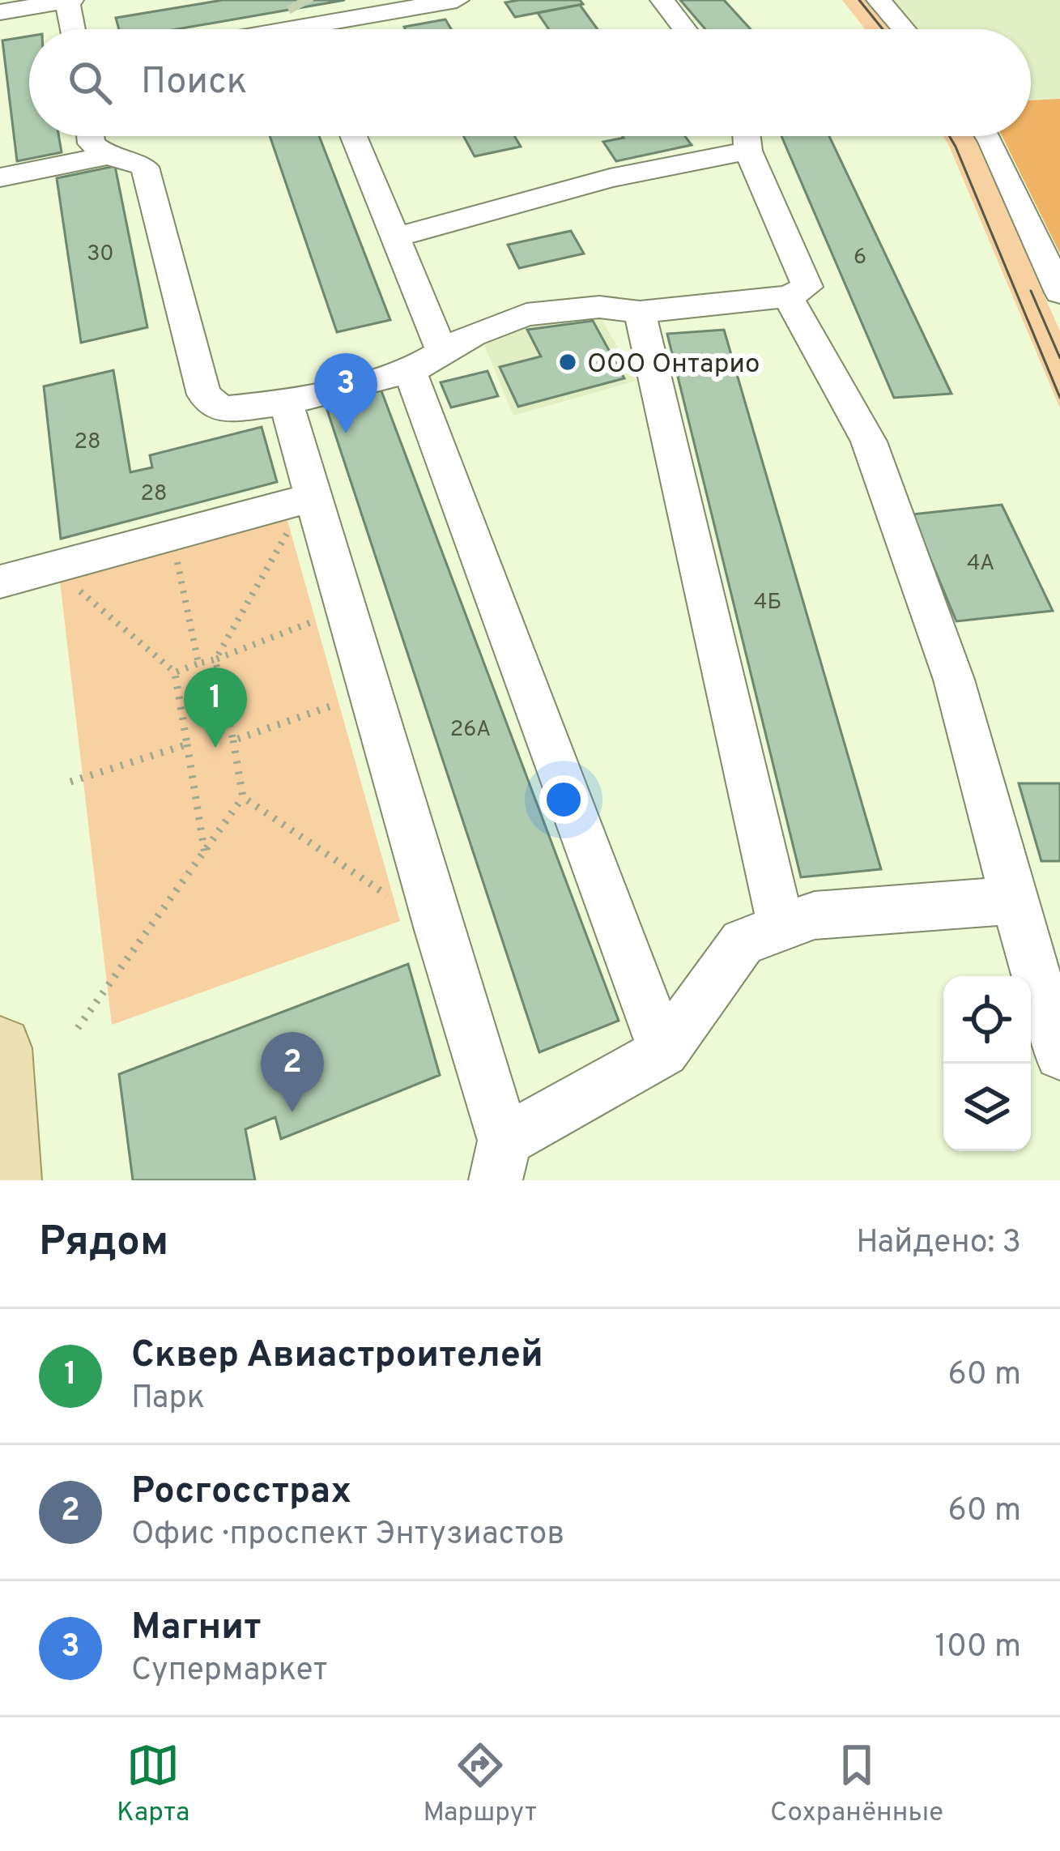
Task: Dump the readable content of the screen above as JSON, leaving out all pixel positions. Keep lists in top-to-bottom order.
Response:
{
  "places": ["ООО Онтарио"],
  "house_numbers": [
    "30",
    "6",
    "28",
    "28",
    "4А",
    "4Б",
    "26А"
  ],
  "page": {
    "search": "Поиск",
    "pins": ["3", "1", "2"],
    "heading": ["Рядом", "Найдено: 3"],
    "list": [
      {
        "mark": "1",
        "name": "Сквер Авиастроителей",
        "note": "Парк",
        "value": "60 m"
      },
      {
        "mark": "2",
        "name": "Росгосстрах",
        "note": "Офис · проспект Энтузиастов",
        "value": "60 m"
      },
      {
        "mark": "3",
        "name": "Магнит",
        "note": "Супермаркет",
        "value": "100 m"
      }
    ],
    "nav": ["Карта", "Маршрут", "Сохранённые"]
  }
}
